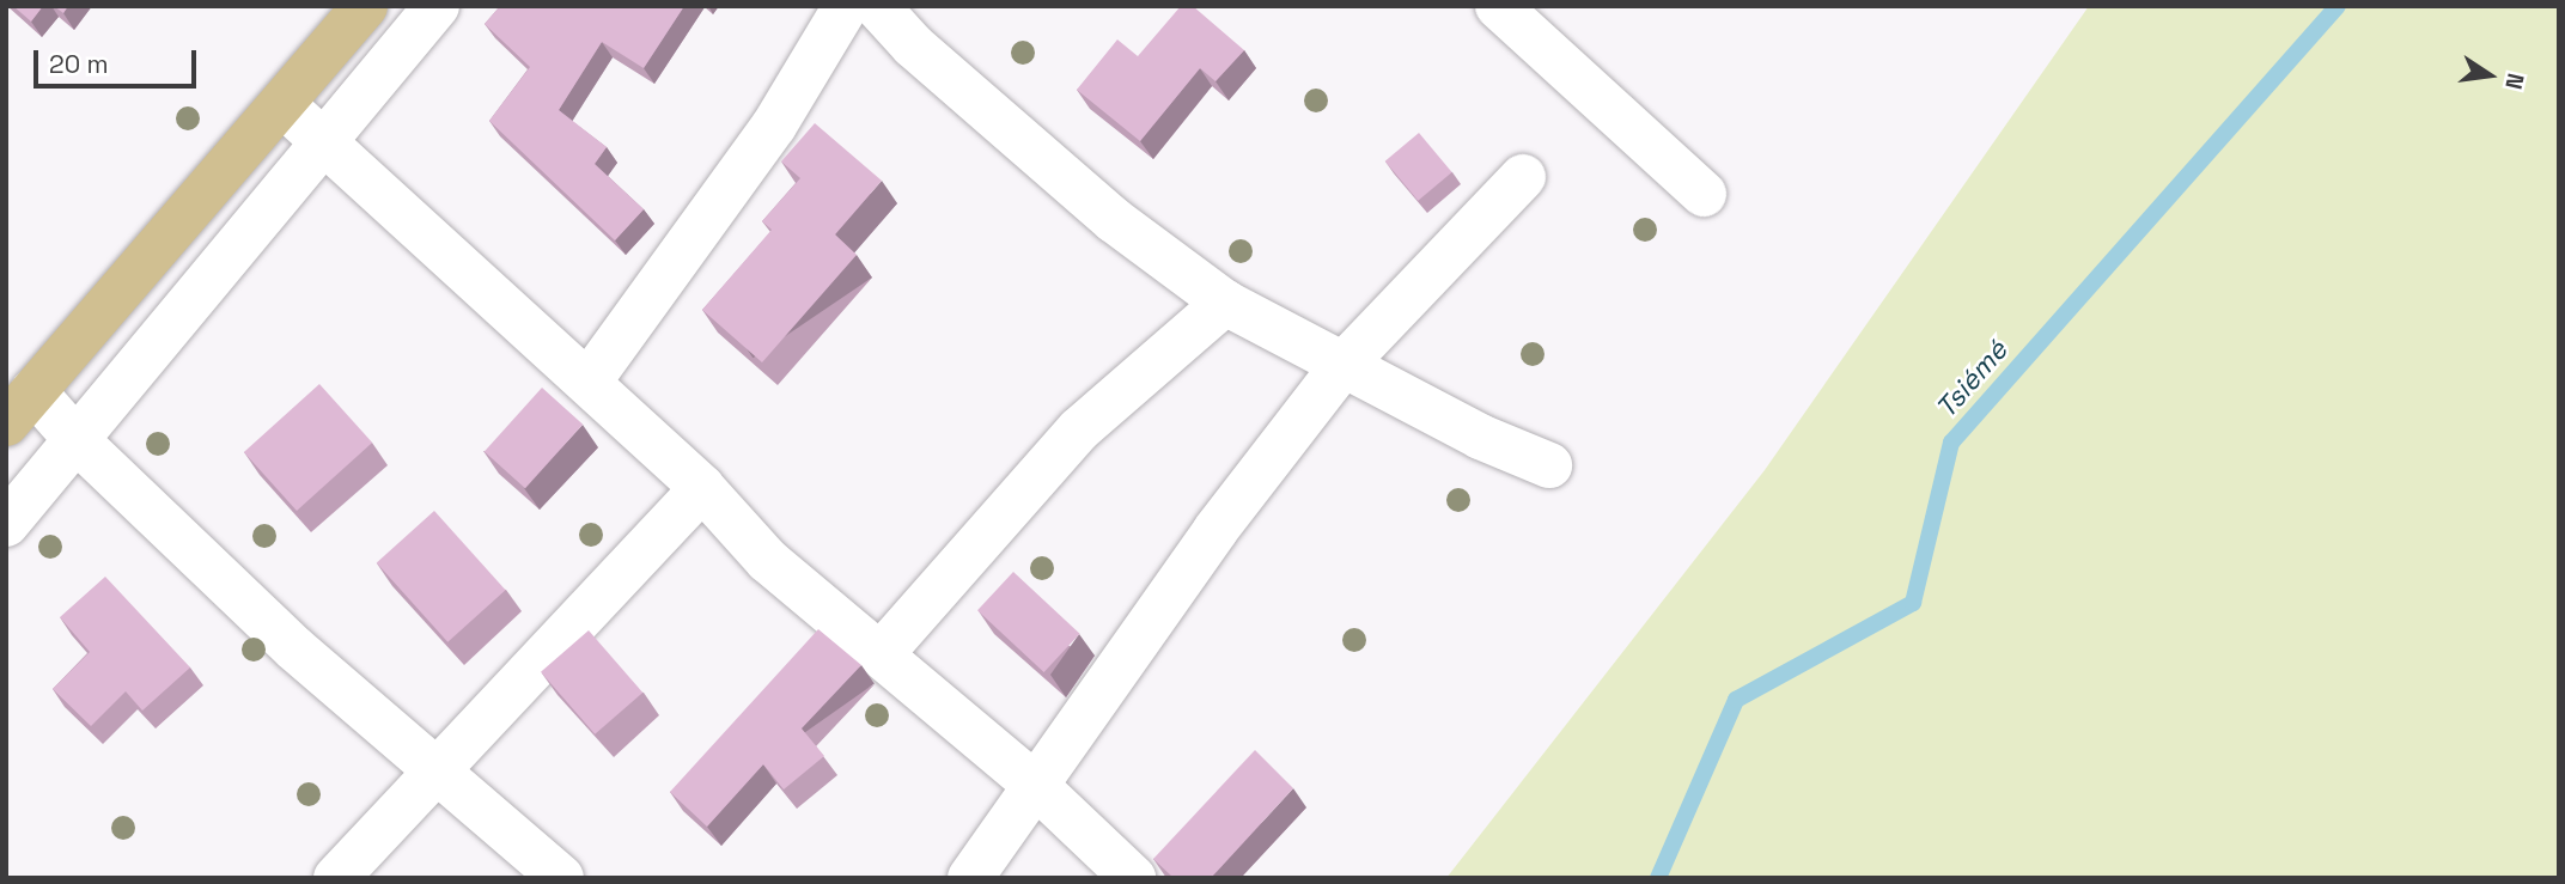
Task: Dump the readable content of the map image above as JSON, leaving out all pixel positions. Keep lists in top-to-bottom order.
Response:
{
  "water": ["Tsiémé"],
  "scale_bar": "20 m",
  "north": "right"
}
